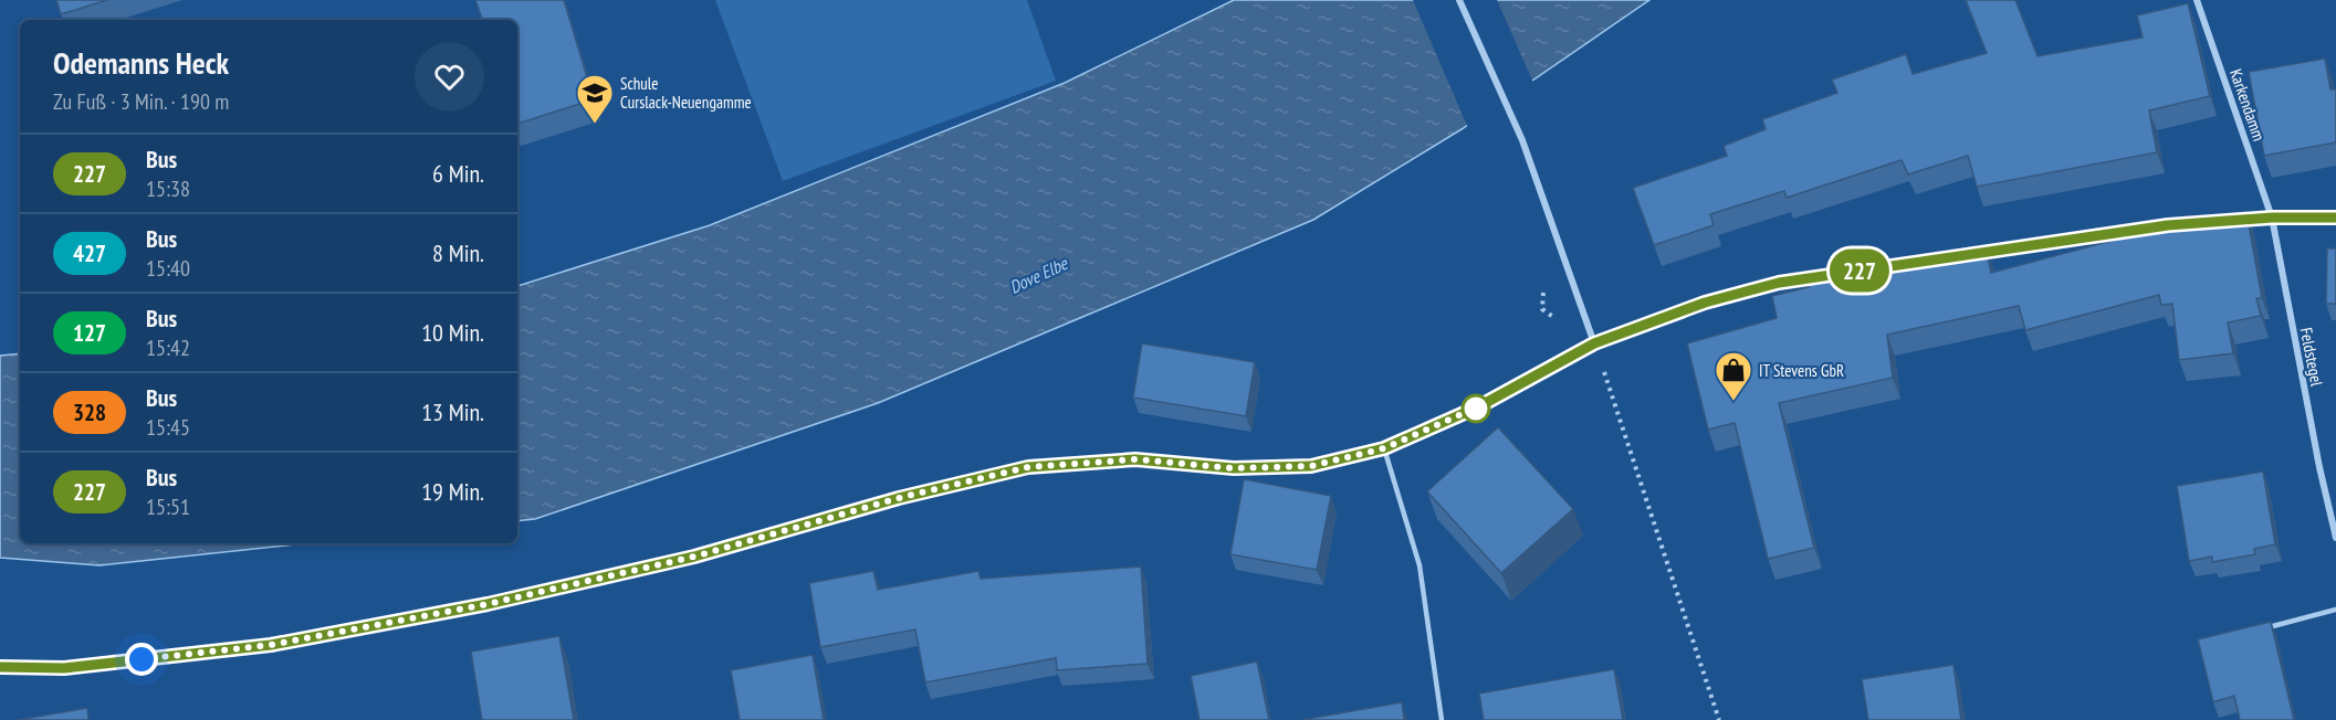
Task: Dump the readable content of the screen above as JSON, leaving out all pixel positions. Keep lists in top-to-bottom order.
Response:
{
  "streets": {
    "street": ["Karkendamm", "Feldstegel"]
  },
  "crossings": [
    ["Karkendamm", "Feldstegel"]
  ],
  "water": ["Dove Elbe"],
  "places": {
    "school or university": ["Schule Curslack-Neuengamme"],
    "shop": ["IT Stevens GbR"]
  },
  "lines": ["bus line 227"],
  "page": {
    "on_map": "227",
    "heading": ["Odemanns Heck", "Zu Fuß · 3 Min. · 190 m"],
    "list": [
      {
        "mark": "227",
        "name": "Bus",
        "note": "15:38",
        "value": "6 Min."
      },
      {
        "mark": "427",
        "name": "Bus",
        "note": "15:40",
        "value": "8 Min."
      },
      {
        "mark": "127",
        "name": "Bus",
        "note": "15:42",
        "value": "10 Min."
      },
      {
        "mark": "328",
        "name": "Bus",
        "note": "15:45",
        "value": "13 Min."
      },
      {
        "mark": "227",
        "name": "Bus",
        "note": "15:51",
        "value": "19 Min."
      }
    ]
  }
}
